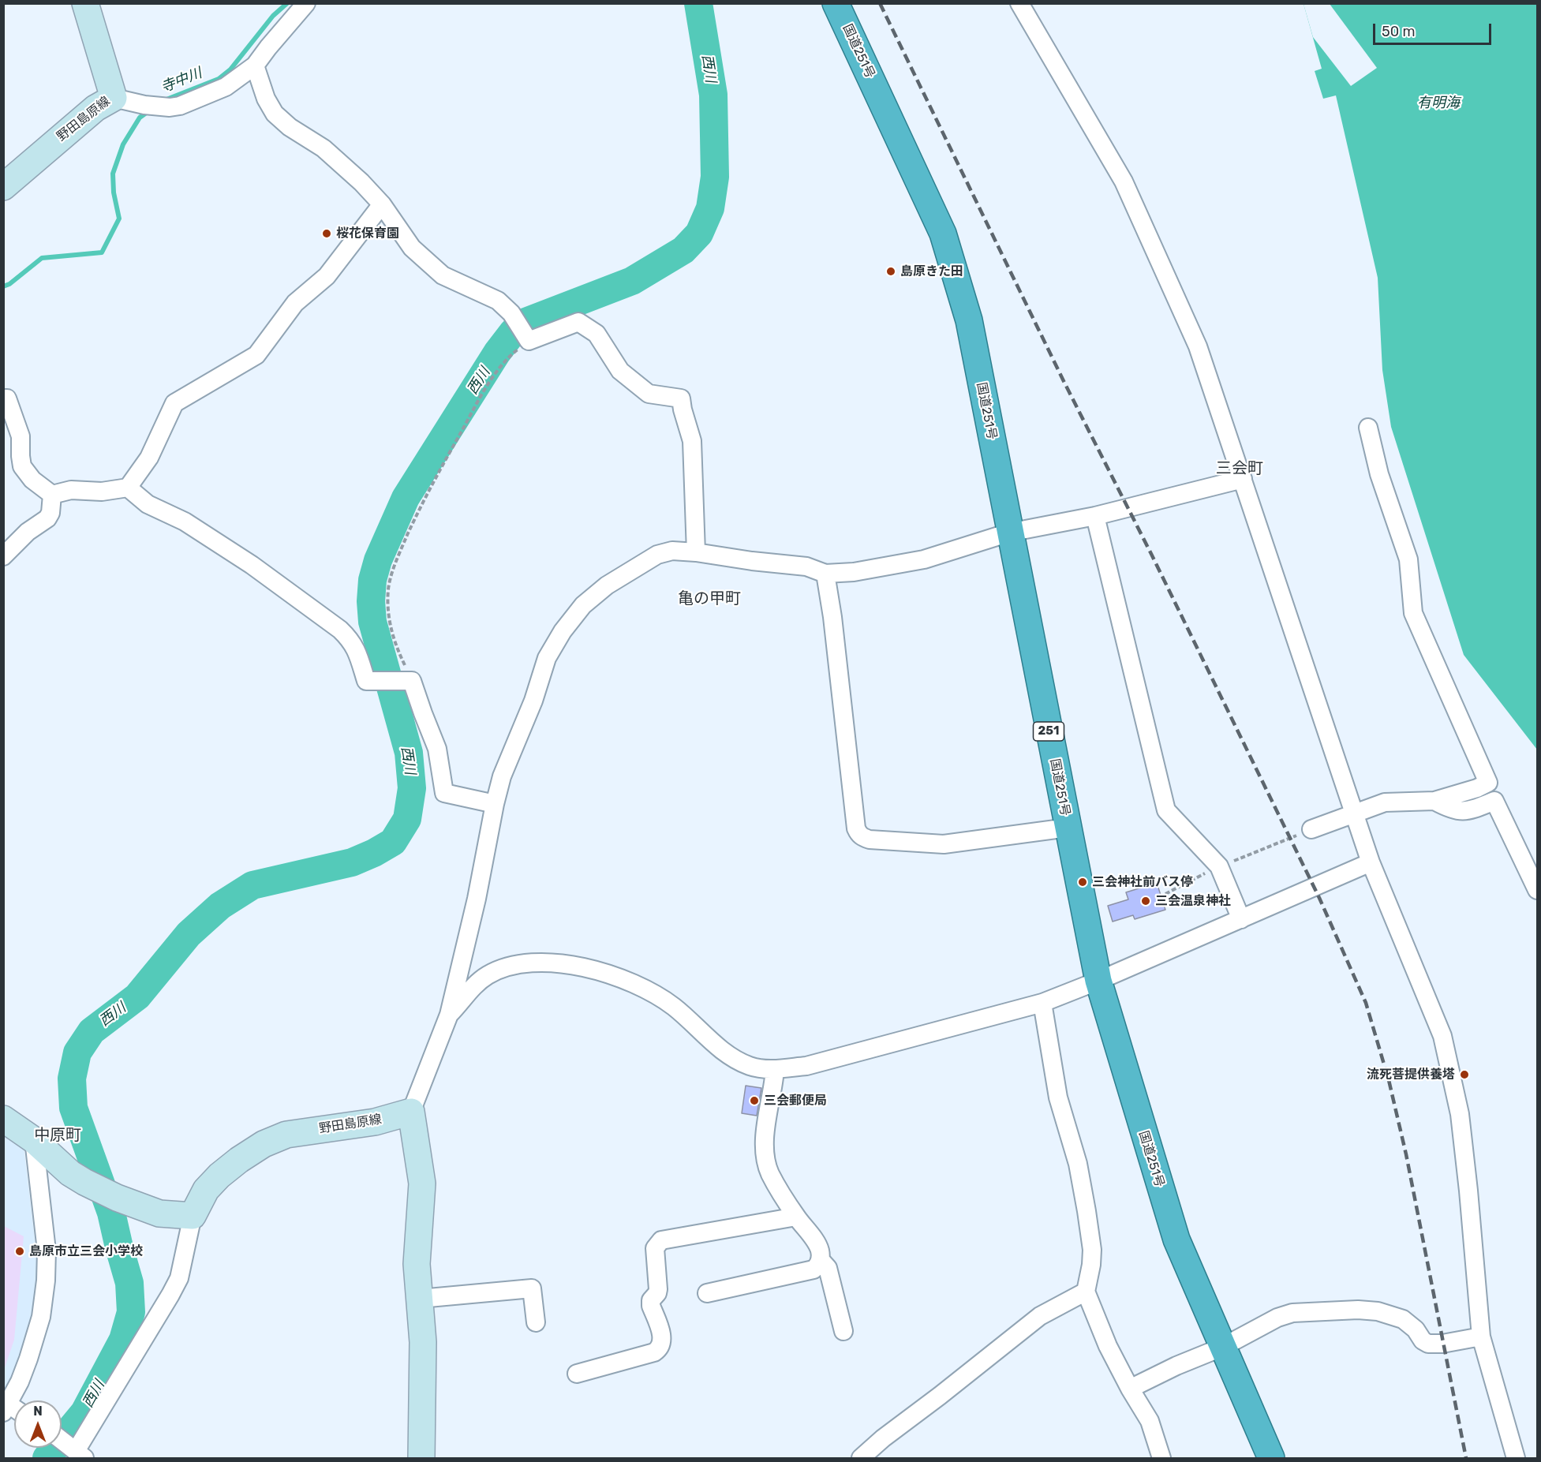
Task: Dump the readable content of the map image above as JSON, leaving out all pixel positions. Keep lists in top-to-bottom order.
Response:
{
  "streets": {
    "highway": ["国道251号", "251"],
    "main road": ["野田島原線"]
  },
  "districts": ["三会町", "亀の甲町", "中原町"],
  "water": ["西川", "寺中川", "有明海"],
  "places": [
    "桜花保育園",
    "島原きた田",
    "三会神社前バス停",
    "三会温泉神社",
    "流死菩提供養塔",
    "三会郵便局",
    "島原市立三会小学校"
  ],
  "scale_bar": "50 m",
  "north": "top"
}
